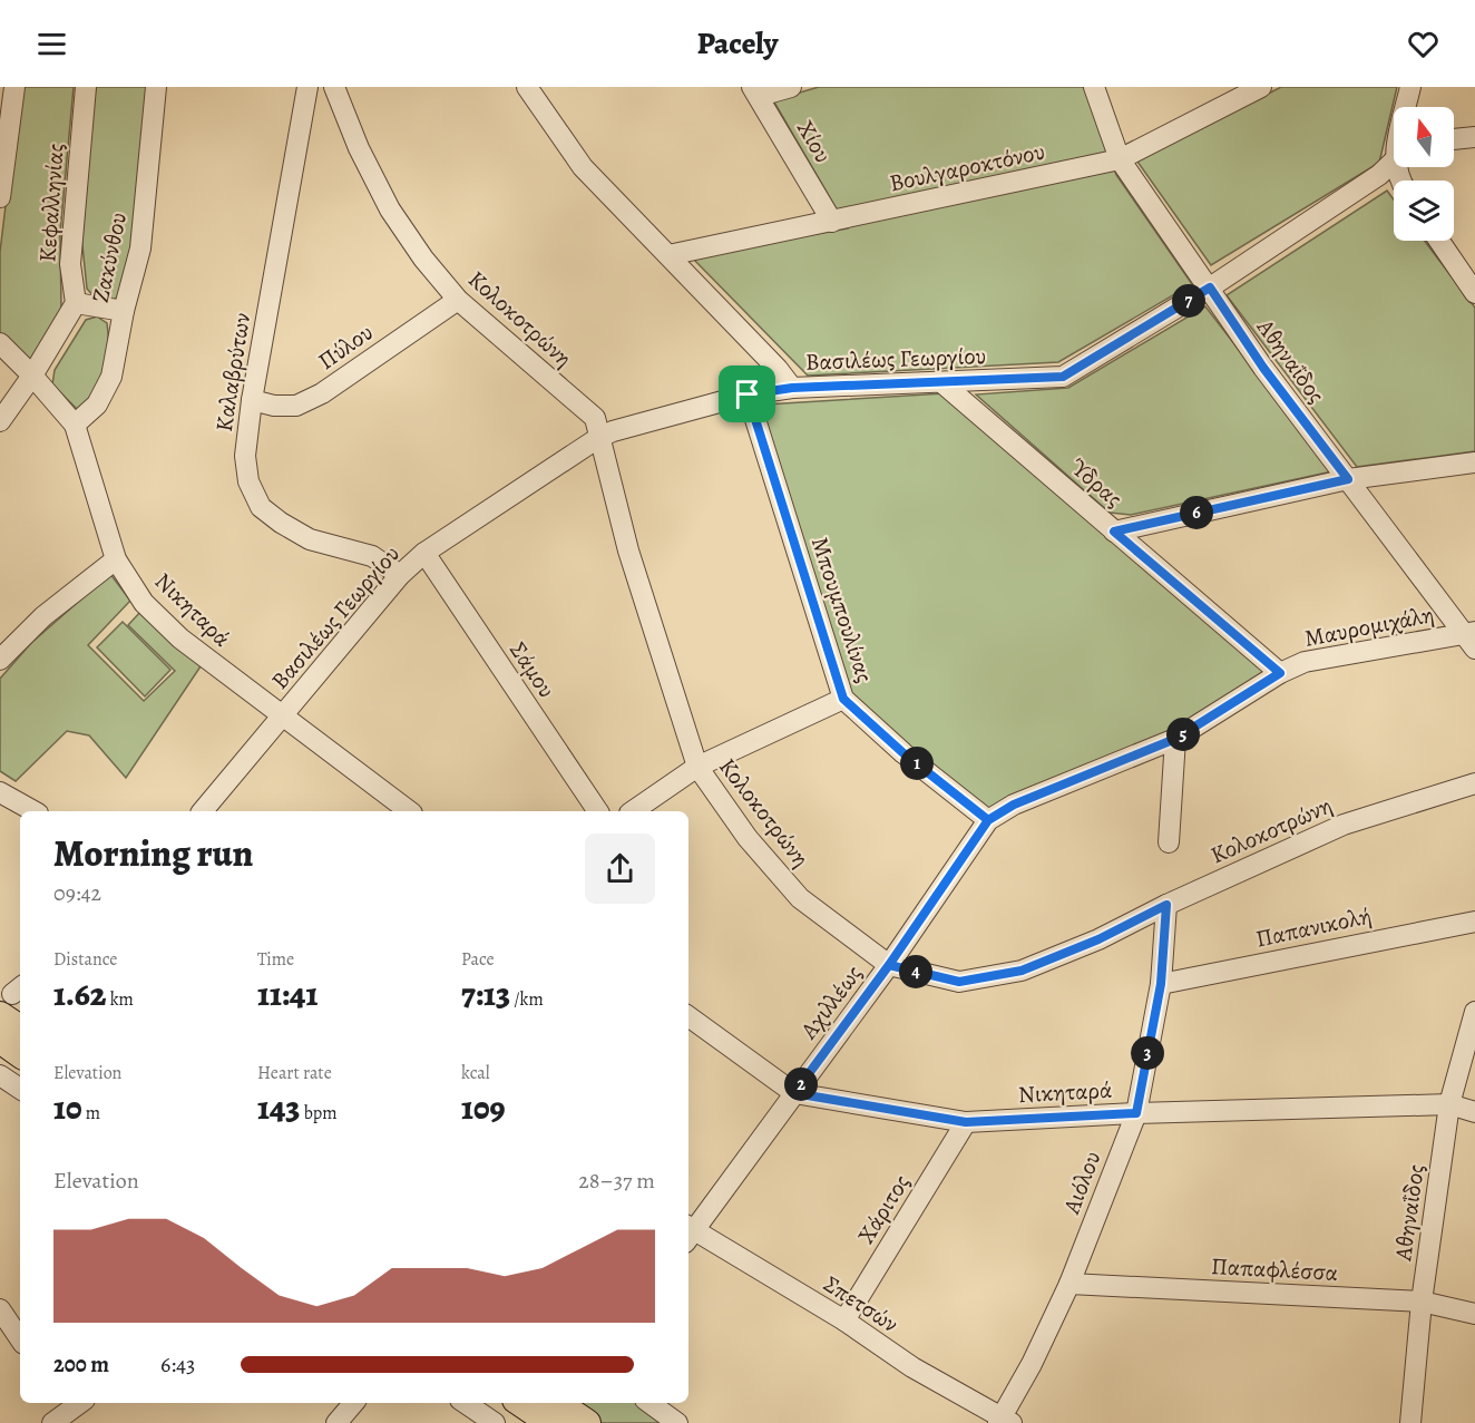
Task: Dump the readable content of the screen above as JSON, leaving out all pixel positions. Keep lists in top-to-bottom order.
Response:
{
  "streets": {
    "street": [
      "Χίου",
      "Βουλγαροκτόνου",
      "Κεφαλληνίας",
      "Ζακύνθου",
      "Κολοκοτρώνη",
      "Πύλου",
      "Βασιλέως Γεωργίου",
      "Αθηναΐδος",
      "Καλαβρύτων",
      "Ύδρας",
      "Νικηταρά",
      "Μπουμπουλίνας",
      "Μαυρομιχάλη",
      "Σάμου",
      "Παπανικολή",
      "Αχιλλέως",
      "Αιόλου",
      "Χάριτος",
      "Παπαφλέσσα",
      "Σπετσών"
    ]
  },
  "crossings": [
    ["Χίου", "Βουλγαροκτόνου"],
    ["Βουλγαροκτόνου", "Αθηναΐδος"],
    ["Ζακύνθου", "Νικηταρά"],
    ["Κολοκοτρώνη", "Πύλου"],
    ["Κολοκοτρώνη", "Βασιλέως Γεωργίου"],
    ["Κολοκοτρώνη", "Αχιλλέως"],
    ["Κολοκοτρώνη", "Αιόλου"],
    ["Πύλου", "Καλαβρύτων"],
    ["Βασιλέως Γεωργίου", "Αθηναΐδος"],
    ["Βασιλέως Γεωργίου", "Καλαβρύτων"],
    ["Βασιλέως Γεωργίου", "Ύδρας"],
    ["Βασιλέως Γεωργίου", "Νικηταρά"],
    ["Βασιλέως Γεωργίου", "Μπουμπουλίνας"],
    ["Βασιλέως Γεωργίου", "Σάμου"],
    ["Αθηναΐδος", "Νικηταρά"],
    ["Αθηναΐδος", "Μαυρομιχάλη"],
    ["Αθηναΐδος", "Παπαφλέσσα"],
    ["Ύδρας", "Μαυρομιχάλη"],
    ["Νικηταρά", "Αχιλλέως"],
    ["Νικηταρά", "Αιόλου"],
    ["Νικηταρά", "Χάριτος"],
    ["Μπουμπουλίνας", "Μαυρομιχάλη"],
    ["Μπουμπουλίνας", "Αχιλλέως"],
    ["Μαυρομιχάλη", "Αχιλλέως"],
    ["Παπανικολή", "Αιόλου"],
    ["Αχιλλέως", "Σπετσών"],
    ["Αιόλου", "Παπαφλέσσα"],
    ["Αιόλου", "Σπετσών"],
    ["Χάριτος", "Σπετσών"]
  ],
  "north": "top",
  "page": {
    "header": "Pacely",
    "pins": [
      "7",
      "6",
      "5",
      "1",
      "4",
      "3",
      "2"
    ],
    "heading": ["Morning run", "09:42"],
    "stats": [
      ["Distance", "1.62 km"],
      ["Time", "11:41"],
      ["Pace", "7:13 /km"],
      ["Elevation", "10 m"],
      ["Heart rate", "143 bpm"],
      ["kcal", "109"]
    ],
    "chart": ["Elevation", "28–37 m"],
    "list": [
      {
        "name": "200 m",
        "note": "6:43"
      }
    ]
  }
}
